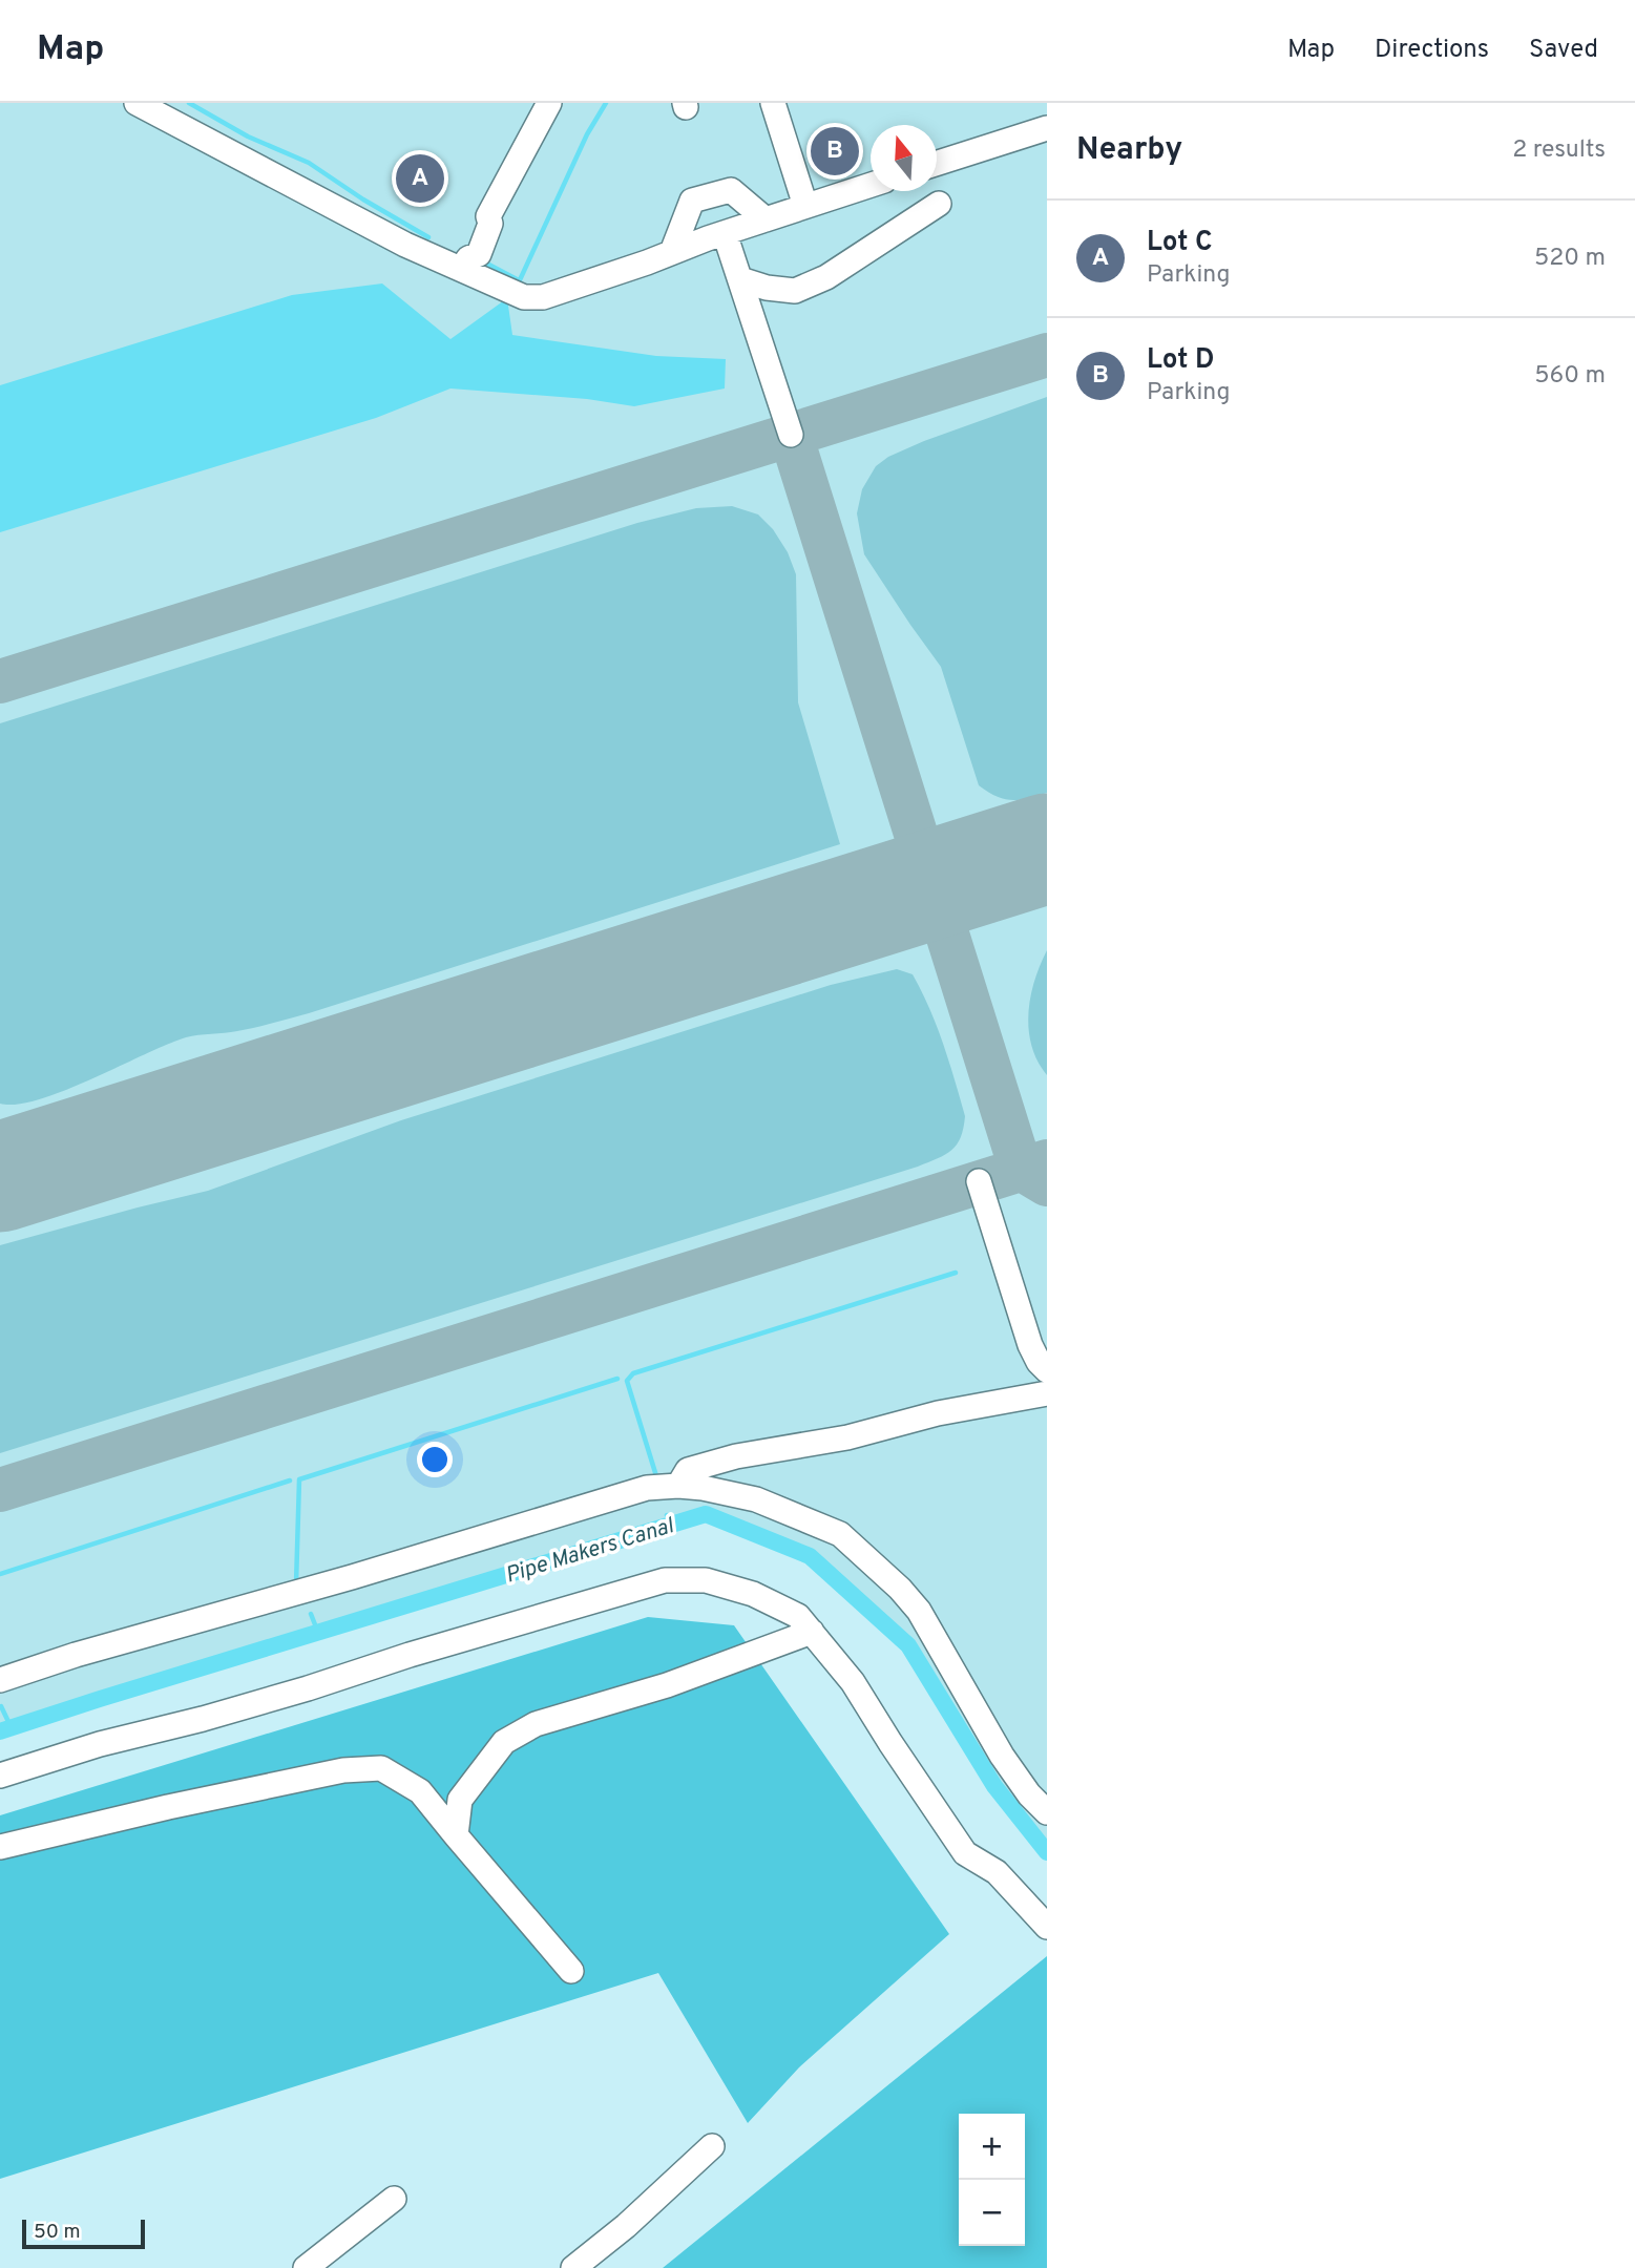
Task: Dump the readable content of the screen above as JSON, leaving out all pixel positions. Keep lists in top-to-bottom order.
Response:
{
  "water": ["Pipe Makers Canal"],
  "scale_bar": "50 m",
  "north": "top",
  "page": {
    "header": "Map",
    "nav": ["Map", "Directions", "Saved"],
    "heading": ["Nearby", "2 results"],
    "pins": ["B", "A"],
    "list": [
      {
        "mark": "A",
        "name": "Lot C",
        "note": "Parking",
        "value": "520 m"
      },
      {
        "mark": "B",
        "name": "Lot D",
        "note": "Parking",
        "value": "560 m"
      }
    ],
    "map_buttons": ["+", "−"],
    "scale": "50 m"
  }
}
